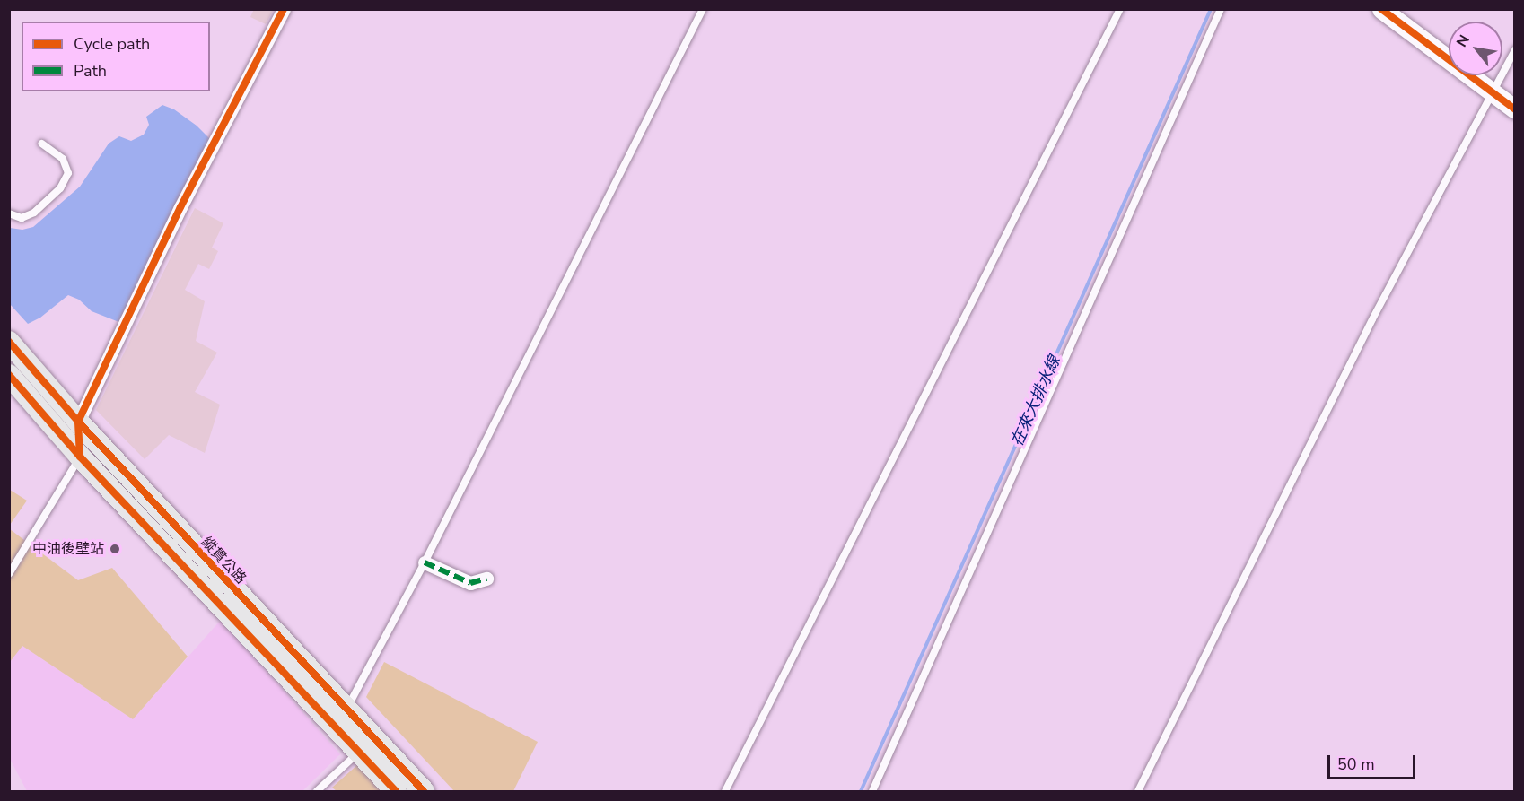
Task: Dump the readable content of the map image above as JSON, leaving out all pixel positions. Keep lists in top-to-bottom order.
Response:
{
  "streets": {
    "main road": ["縱貫公路"]
  },
  "water": ["在來大排水線"],
  "places": ["中油後壁站"],
  "legend": ["Cycle path", "Path"],
  "scale_bar": "50 m",
  "north": "top left"
}
